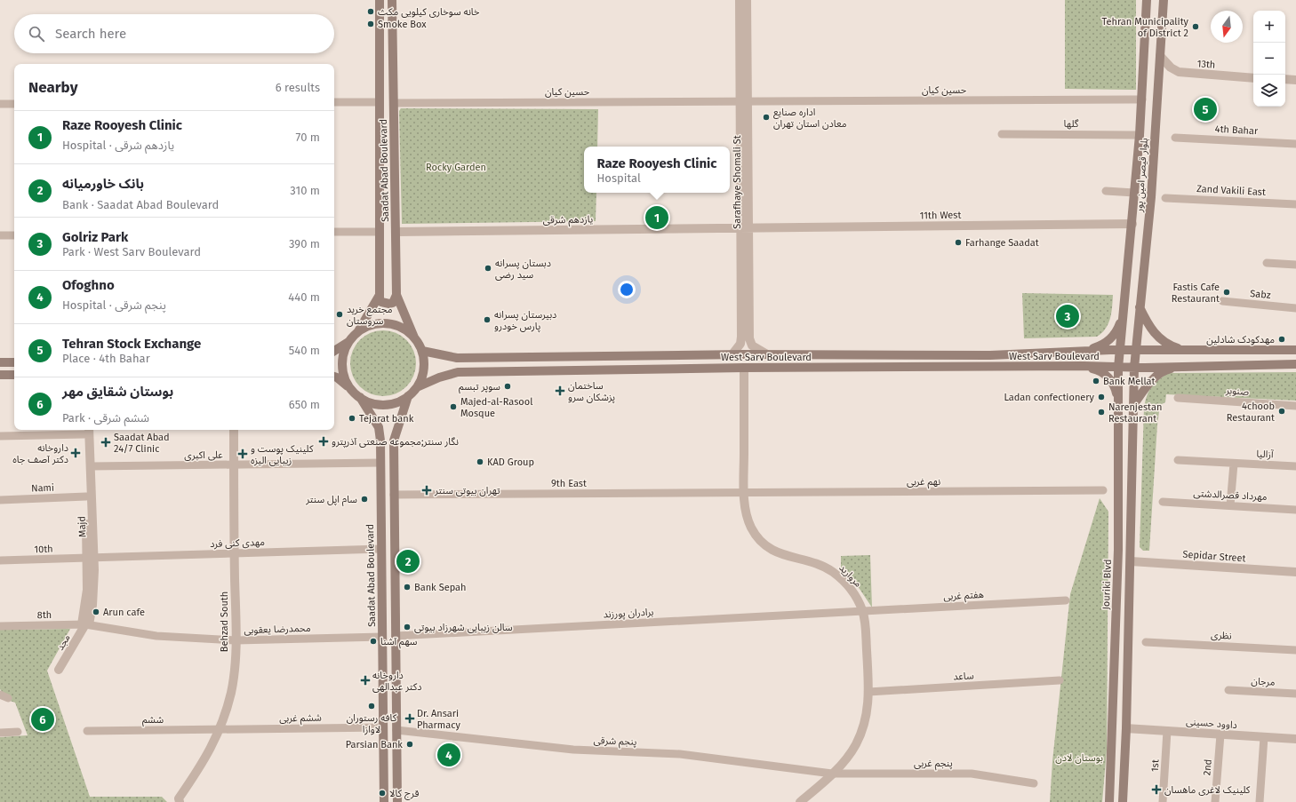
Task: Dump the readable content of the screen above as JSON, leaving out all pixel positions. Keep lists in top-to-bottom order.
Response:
{
  "streets": {
    "main road": [
      "Saadat Abad Boulevard",
      "بلوار قیصر امین پور",
      "West Sarv Boulevard",
      "Jouriki Blvd"
    ],
    "street": [
      "13th",
      "حسین کیان",
      "گلها",
      "4th Bahar",
      "Sarafhaye Shomali St",
      "Zand Vakili East",
      "11th West",
      "یازدهم شرقی",
      "Sabz",
      "صنوبر",
      "آزالیا",
      "علی اکبری",
      "نهم غربی",
      "9th East",
      "Nami",
      "مهرداد قصرالدشتی",
      "Majd",
      "مهدی کنی فرد",
      "10th",
      "Sepidar Street",
      "مروارید",
      "هفتم غربی",
      "برادران پورزند",
      "8th",
      "Behzad South",
      "محمدرضا یعقوبی",
      "نظری",
      "مجد",
      "ساعد",
      "مرجان",
      "ششم غربی",
      "ششم",
      "داوود حسینی",
      "پنجم شرقی",
      "پنجم غربی",
      "1st",
      "2nd"
    ]
  },
  "crossings": [
    ["13th", "بلوار قیصر امین پور"],
    ["حسین کیان", "Saadat Abad Boulevard"],
    ["حسین کیان", "بلوار قیصر امین پور"],
    ["حسین کیان", "Sarafhaye Shomali St"],
    ["گلها", "بلوار قیصر امین پور"],
    ["Saadat Abad Boulevard", "یازدهم شرقی"],
    ["Saadat Abad Boulevard", "West Sarv Boulevard"],
    ["Saadat Abad Boulevard", "علی اکبری"],
    ["Saadat Abad Boulevard", "مهدی کنی فرد"],
    ["Saadat Abad Boulevard", "محمدرضا یعقوبی"],
    ["Saadat Abad Boulevard", "ششم غربی"],
    ["بلوار قیصر امین پور", "11th West"],
    ["بلوار قیصر امین پور", "West Sarv Boulevard"],
    ["بلوار قیصر امین پور", "Jouriki Blvd"],
    ["Sarafhaye Shomali St", "11th West"],
    ["Sarafhaye Shomali St", "یازدهم شرقی"],
    ["Sarafhaye Shomali St", "West Sarv Boulevard"],
    ["11th West", "یازدهم شرقی"],
    ["West Sarv Boulevard", "مروارید"],
    ["West Sarv Boulevard", "Jouriki Blvd"],
    ["علی اکبری", "Majd"],
    ["علی اکبری", "Behzad South"],
    ["نهم غربی", "9th East"],
    ["نهم غربی", "مروارید"],
    ["9th East", "مروارید"],
    ["Nami", "Majd"],
    ["Majd", "مهدی کنی فرد"],
    ["Majd", "10th"],
    ["Majd", "8th"],
    ["Majd", "محمدرضا یعقوبی"],
    ["Majd", "مجد"],
    ["مهدی کنی فرد", "10th"],
    ["مهدی کنی فرد", "Behzad South"],
    ["مروارید", "هفتم غربی"],
    ["مروارید", "برادران پورزند"],
    ["مروارید", "ساعد"],
    ["مروارید", "پنجم شرقی"],
    ["مروارید", "پنجم غربی"],
    ["هفتم غربی", "برادران پورزند"],
    ["8th", "محمدرضا یعقوبی"],
    ["8th", "مجد"],
    ["Behzad South", "محمدرضا یعقوبی"],
    ["Behzad South", "ششم غربی"],
    ["Behzad South", "ششم"],
    ["محمدرضا یعقوبی", "مجد"],
    ["ششم غربی", "ششم"],
    ["داوود حسینی", "1st"],
    ["داوود حسینی", "2nd"],
    ["پنجم شرقی", "پنجم غربی"]
  ],
  "parks": ["Rocky Garden", "بوستان لادن"],
  "places": {
    "other": [
      "خانه سوخاری کیلویی مکث",
      "Smoke Box",
      "Tehran Municipality of District 2",
      "اداره صنایع معادن استان تهران",
      "Farhange Saadat",
      "دبستان پسرانه سید رضی",
      "Fastis Cafe Restaurant",
      "مجتمع خرید سروستان",
      "دبیرستان پسرانه پارس خودرو",
      "مهدکودک شادلین",
      "Bank Mellat",
      "سوپر تبسم",
      "Ladan confectionery",
      "Majed-al-Rasool Mosque",
      "4choob Restaurant",
      "Narenjestan Restaurant",
      "Tejarat bank",
      "KAD Group",
      "سام اپل سنتر",
      "Bank Sepah",
      "Arun cafe",
      "سالن زیبایی شهرزاد بیوتی",
      "سهم آشنا",
      "کافه رستوران لاوازا",
      "Parsian Bank",
      "قرج کالا"
    ],
    "health": [
      "ساختمان پزشکان سرو",
      "نگار سنتر;مجموعه صنعتی آذرپترو",
      "Saadat Abad 24/7 Clinic",
      "داروخانه دکتر آصف جاه",
      "کلینیک پوست و زیبایی الیزه",
      "تهران بیوتی سنتر",
      "داروخانه دکتر عبدالهی",
      "Dr. Ansari Pharmacy",
      "کلینیک لاغری ماهسان"
    ]
  },
  "north": "bottom",
  "page": {
    "map_buttons": ["+", "−"],
    "search": "Search here",
    "heading": ["Nearby", "6 results"],
    "pins": [
      "5",
      "1",
      "3",
      "2",
      "6",
      "4"
    ],
    "list": [
      {
        "mark": "1",
        "name": "Raze Rooyesh Clinic",
        "note": "Hospital · یازدهم شرقی",
        "value": "70 m"
      },
      {
        "mark": "2",
        "name": "بانک خاورمیانه",
        "note": "Bank · Saadat Abad Boulevard",
        "value": "310 m"
      },
      {
        "mark": "3",
        "name": "Golriz Park",
        "note": "Park · West Sarv Boulevard",
        "value": "390 m"
      },
      {
        "mark": "4",
        "name": "Ofoghno",
        "note": "Hospital · پنجم شرقی",
        "value": "440 m"
      },
      {
        "mark": "5",
        "name": "Tehran Stock Exchange",
        "note": "Place · 4th Bahar",
        "value": "540 m"
      },
      {
        "mark": "6",
        "name": "بوستان شقایق مهر",
        "note": "Park · ششم شرقی",
        "value": "650 m"
      }
    ],
    "popup": ["Raze Rooyesh Clinic", "Hospital"]
  }
}
